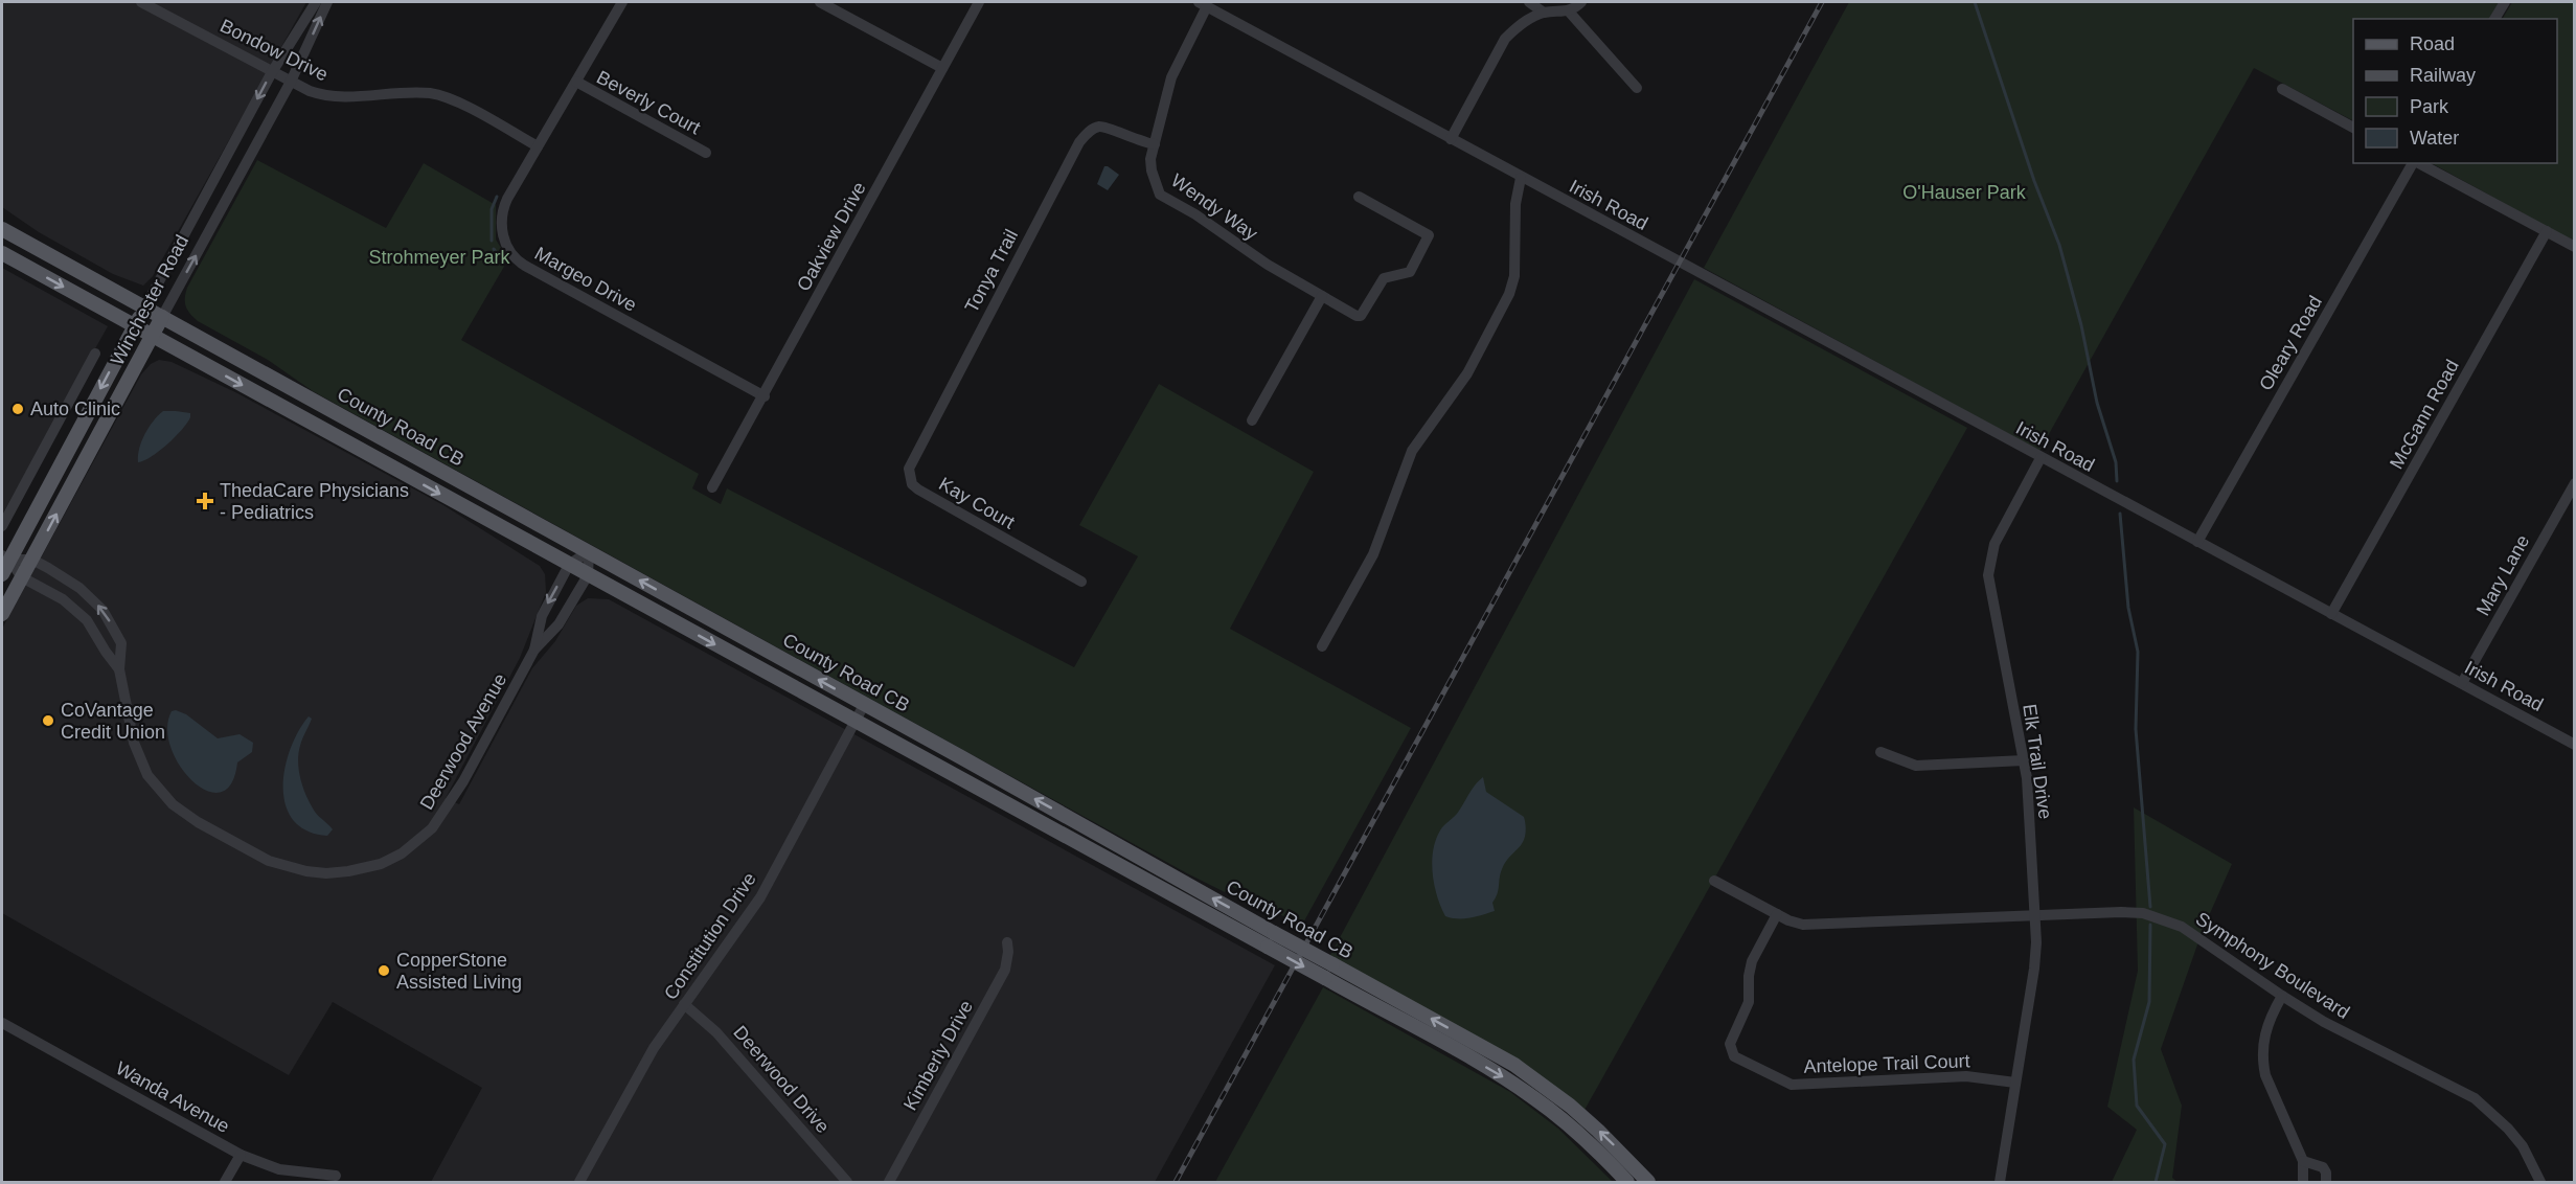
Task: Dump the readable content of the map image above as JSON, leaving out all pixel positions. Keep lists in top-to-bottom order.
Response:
{
  "streets": {
    "main road": ["Winchester Road", "County Road CB"],
    "street": [
      "Bondow Drive",
      "Beverly Court",
      "Irish Road",
      "Wendy Way",
      "Oakview Drive",
      "Tonya Trail",
      "Margeo Drive",
      "Oleary Road",
      "McGann Road",
      "Kay Court",
      "Mary Lane",
      "Deerwood Avenue",
      "Elk Trail Drive",
      "Constitution Drive",
      "Symphony Boulevard",
      "Kimberly Drive",
      "Antelope Trail Court",
      "Deerwood Drive",
      "Wanda Avenue"
    ]
  },
  "crossings": [
    ["Bondow Drive", "Margeo Drive"],
    ["Bondow Drive", "Winchester Road"],
    ["Beverly Court", "Margeo Drive"],
    ["Irish Road", "Wendy Way"],
    ["Irish Road", "Oleary Road"],
    ["Irish Road", "McGann Road"],
    ["Irish Road", "Mary Lane"],
    ["Irish Road", "Elk Trail Drive"],
    ["Wendy Way", "Tonya Trail"],
    ["Oakview Drive", "Margeo Drive"],
    ["Tonya Trail", "Kay Court"],
    ["Winchester Road", "County Road CB"],
    ["Winchester Road", "Deerwood Avenue"],
    ["County Road CB", "Deerwood Avenue"],
    ["County Road CB", "Constitution Drive"],
    ["Elk Trail Drive", "Symphony Boulevard"],
    ["Elk Trail Drive", "Antelope Trail Court"],
    ["Constitution Drive", "Deerwood Drive"],
    ["Symphony Boulevard", "Antelope Trail Court"]
  ],
  "parks": ["O'Hauser Park", "Strohmeyer Park"],
  "places": {
    "other": ["Auto Clinic", "CoVantage Credit Union", "CopperStone Assisted Living"],
    "health": ["ThedaCare Physicians - Pediatrics"]
  },
  "legend": [
    "Road",
    "Railway",
    "Park",
    "Water"
  ]
}
